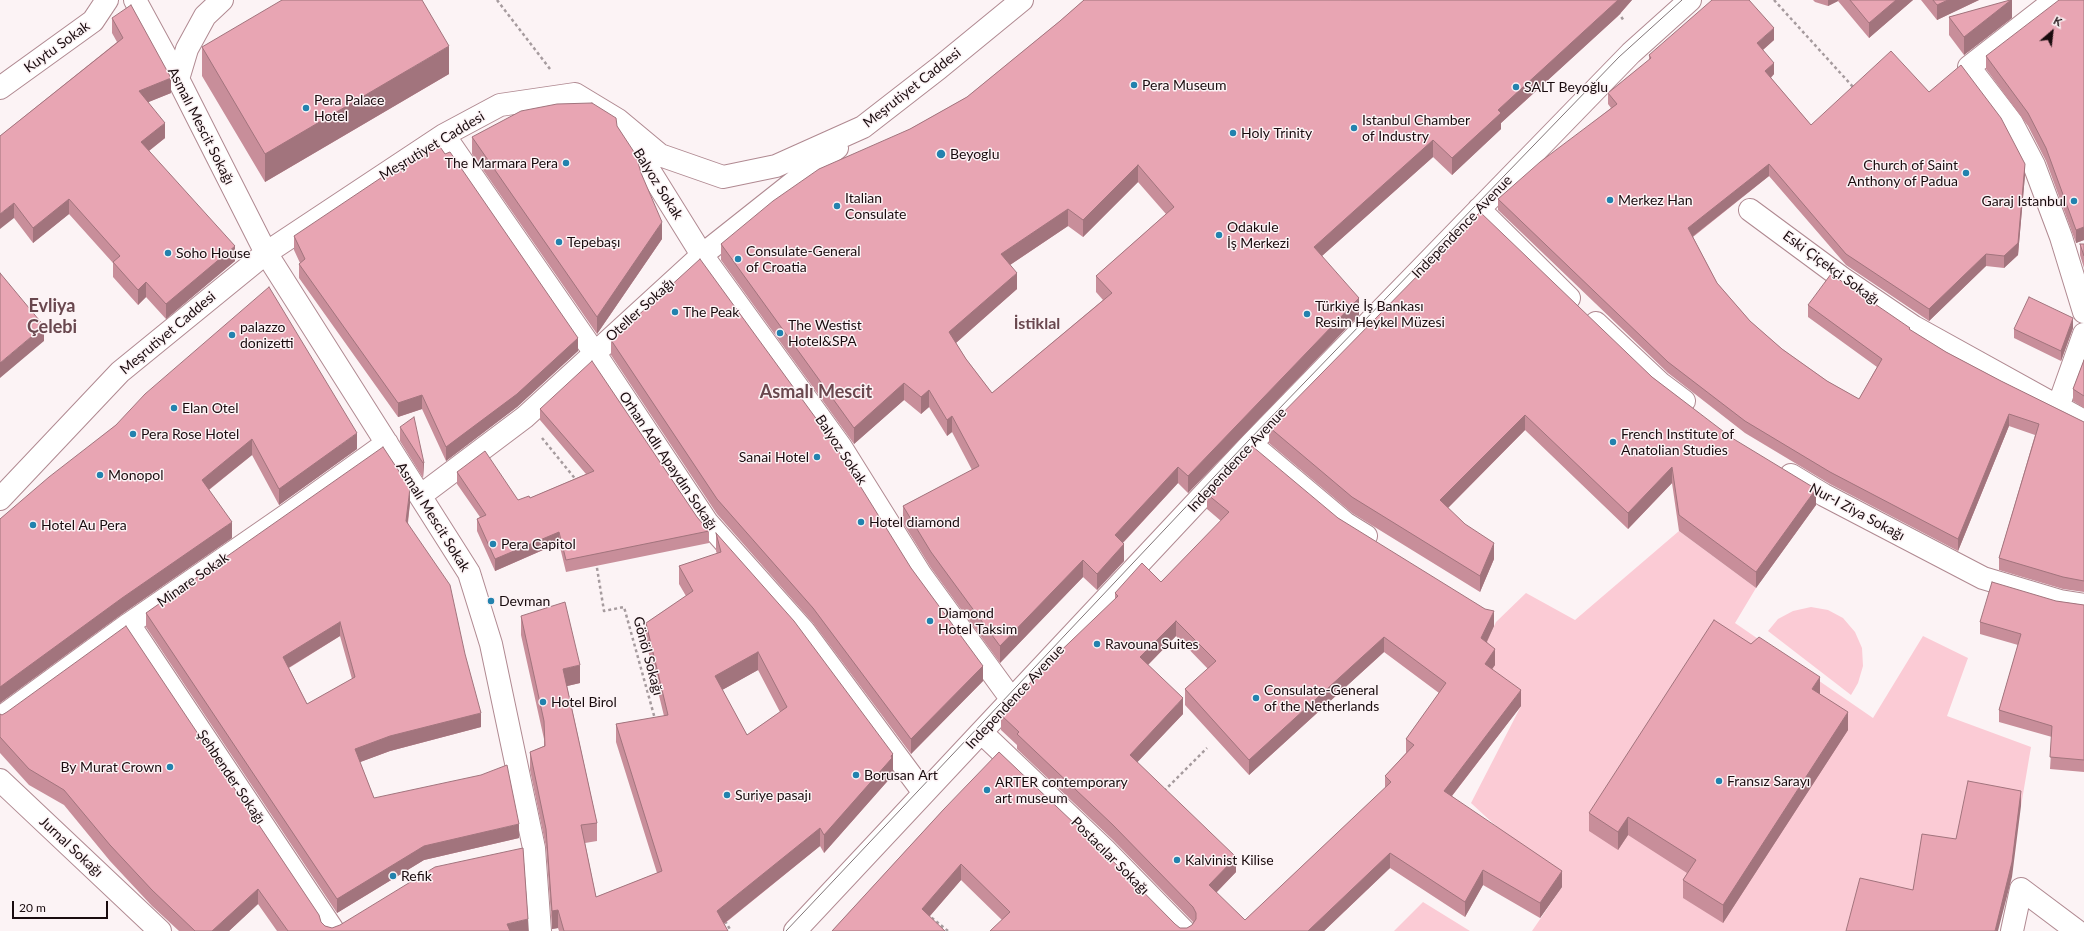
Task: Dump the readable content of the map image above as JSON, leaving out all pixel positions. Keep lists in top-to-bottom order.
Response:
{
  "streets": {
    "street": [
      "Kuytu Sokak",
      "Meşrutiyet Caddesi",
      "Asmalı Mescit Sokağı",
      "Balyoz Sokak",
      "Independence Avenue",
      "Eski Çiçekçi Sokağı",
      "Oteller Sokağı",
      "Orhan Adlı Apaydın Sokağı",
      "Nur-I Ziya Sokağı",
      "Asmalı Mescit Sokak",
      "Minare Sokak",
      "Şehbender Sokağı",
      "Jurnal Sokağı",
      "Postacılar Sokağı"
    ],
    "path": ["Gönöl Sokağı"]
  },
  "crossings": [
    ["Meşrutiyet Caddesi", "Asmalı Mescit Sokağı"],
    ["Meşrutiyet Caddesi", "Balyoz Sokak"],
    ["Meşrutiyet Caddesi", "Oteller Sokağı"],
    ["Meşrutiyet Caddesi", "Orhan Adlı Apaydın Sokağı"],
    ["Meşrutiyet Caddesi", "Asmalı Mescit Sokak"],
    ["Asmalı Mescit Sokağı", "Asmalı Mescit Sokak"],
    ["Balyoz Sokak", "Independence Avenue"],
    ["Balyoz Sokak", "Oteller Sokağı"],
    ["Independence Avenue", "Orhan Adlı Apaydın Sokağı"],
    ["Independence Avenue", "Postacılar Sokağı"],
    ["Oteller Sokağı", "Orhan Adlı Apaydın Sokağı"],
    ["Oteller Sokağı", "Asmalı Mescit Sokak"],
    ["Asmalı Mescit Sokak", "Minare Sokak"],
    ["Minare Sokak", "Şehbender Sokağı"]
  ],
  "districts": ["Evliya Çelebi", "İstiklal", "Asmalı Mescit"],
  "places": [
    "Pera Museum",
    "SALT Beyoğlu",
    "Pera Palace Hotel",
    "Istanbul Chamber of Industry",
    "Holy Trinity",
    "Beyoglu",
    "The Marmara Pera",
    "Church of Saint Anthony of Padua",
    "Merkez Han",
    "Garaj Istanbul",
    "Italian Consulate",
    "Odakule İş Merkezi",
    "Tepebaşı",
    "Soho House",
    "Consulate-General of Croatia",
    "The Peak",
    "Türkiye İş Bankası Resim Heykel Müzesi",
    "The Westist Hotel&SPA",
    "palazzo donizetti",
    "Elan Otel",
    "Pera Rose Hotel",
    "French Institute of Anatolian Studies",
    "Sanai Hotel",
    "Monopol",
    "Hotel diamond",
    "Hotel Au Pera",
    "Pera Capitol",
    "Devman",
    "Diamond Hotel Taksim",
    "Ravouna Suites",
    "Consulate-General of the Netherlands",
    "Hotel Birol",
    "By Murat Crown",
    "Borusan Art",
    "Fransız Sarayı",
    "ARTER contemporary art museum",
    "Suriye pasajı",
    "Kalvinist Kilise",
    "Refik"
  ],
  "scale_bar": "20 m",
  "north": "top right"
}
